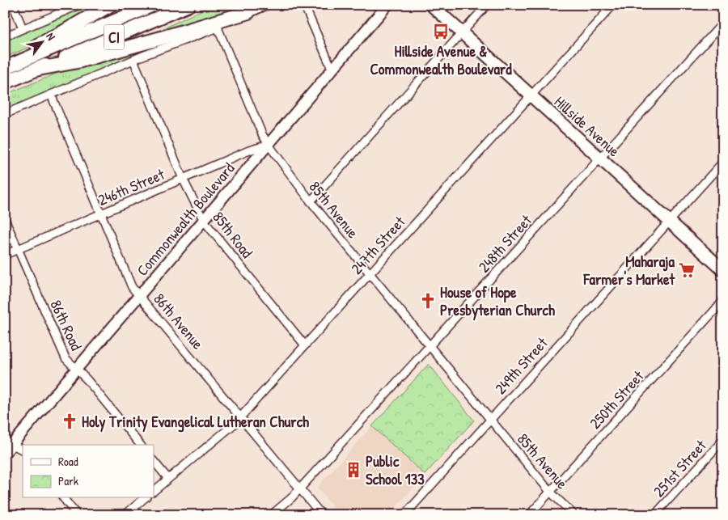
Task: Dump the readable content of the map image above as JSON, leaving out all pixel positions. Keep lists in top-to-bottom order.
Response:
{
  "streets": {
    "highway": ["CI"],
    "main road": ["Hillside Avenue"],
    "street": [
      "246th Street",
      "85th Avenue",
      "Commonwealth Boulevard",
      "85th Road",
      "248th Street",
      "247th Street",
      "86th Avenue",
      "86th Road",
      "249th Street",
      "250th Street",
      "251st Street"
    ]
  },
  "crossings": [
    ["Hillside Avenue", "248th Street"],
    ["Hillside Avenue", "247th Street"],
    ["Hillside Avenue", "249th Street"],
    ["246th Street", "85th Avenue"],
    ["246th Street", "Commonwealth Boulevard"],
    ["246th Street", "85th Road"],
    ["246th Street", "86th Avenue"],
    ["246th Street", "86th Road"],
    ["85th Avenue", "Commonwealth Boulevard"],
    ["85th Avenue", "248th Street"],
    ["85th Avenue", "247th Street"],
    ["85th Avenue", "249th Street"],
    ["85th Avenue", "250th Street"],
    ["Commonwealth Boulevard", "85th Road"],
    ["Commonwealth Boulevard", "86th Avenue"],
    ["Commonwealth Boulevard", "86th Road"],
    ["85th Road", "247th Street"],
    ["248th Street", "86th Avenue"],
    ["247th Street", "86th Avenue"]
  ],
  "places": {
    "bus stop": ["Hillside Avenue & Commonwealth Boulevard"],
    "supermarket": ["Maharaja Farmer's Market"],
    "church": ["House of Hope Presbyterian Church", "Holy Trinity Evangelical Lutheran Church"],
    "building": ["Public School 133"]
  },
  "legend": ["Road", "Park"],
  "north": "top right"
}
